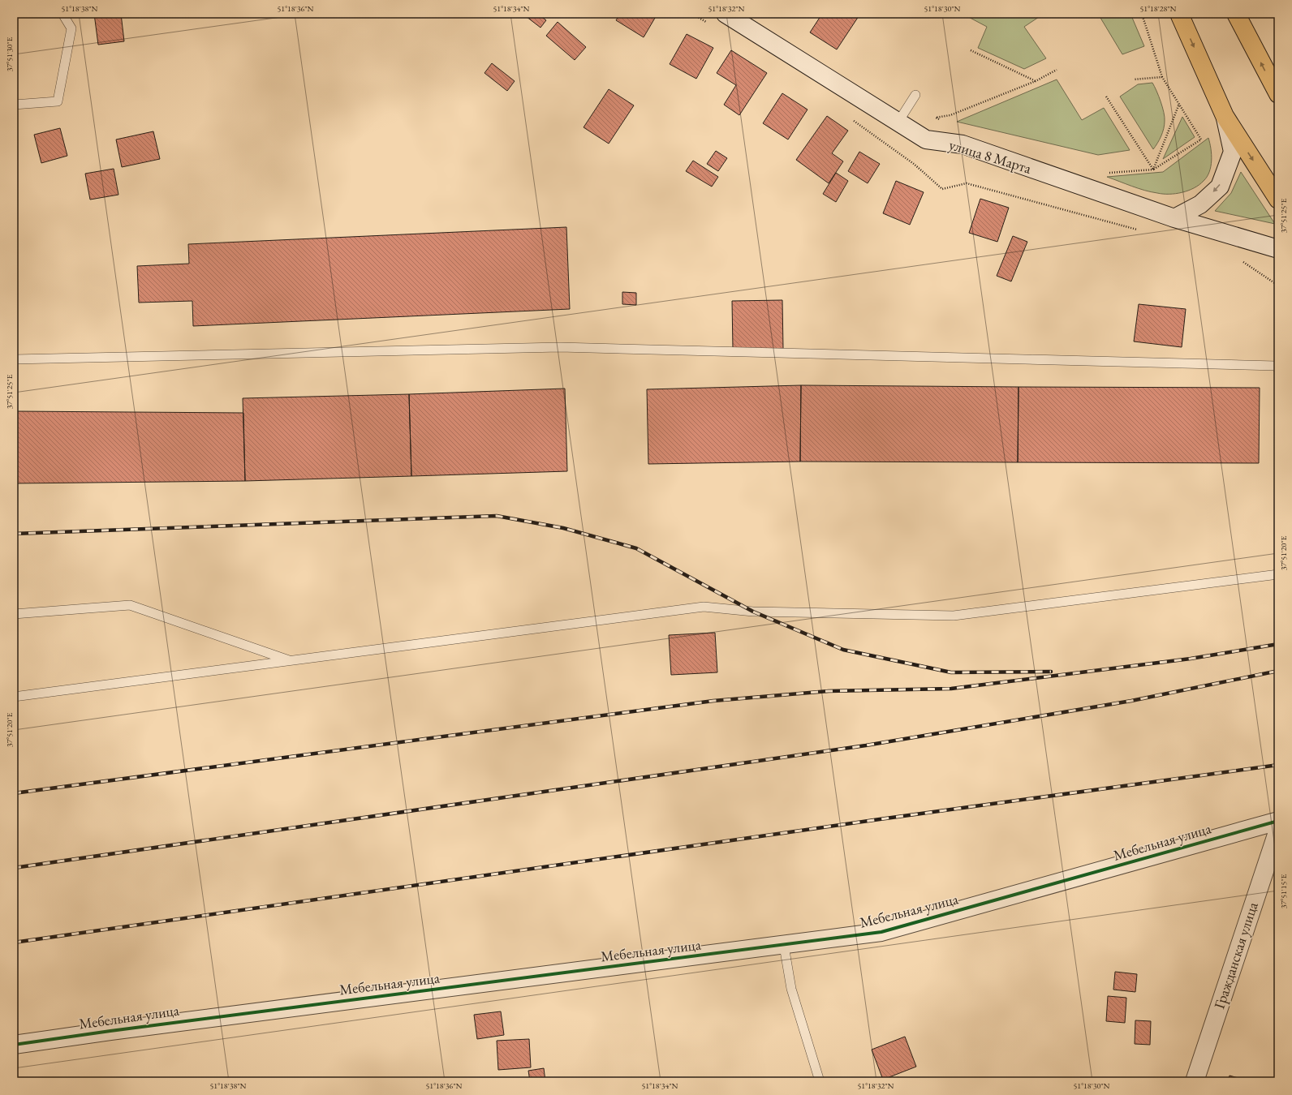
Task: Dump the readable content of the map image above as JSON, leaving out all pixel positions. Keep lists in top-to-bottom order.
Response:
{
  "streets": {
    "street": ["улица 8 Марта", "Мебельная улица", "Гражданская улица"]
  },
  "coordinates": [
    "51°18'38\"N",
    "51°18'36\"N",
    "51°18'34\"N",
    "51°18'32\"N",
    "51°18'30\"N",
    "51°18'28\"N",
    "37°51'30\"E",
    "37°51'25\"E",
    "37°51'20\"E",
    "37°51'15\"E"
  ]
}
